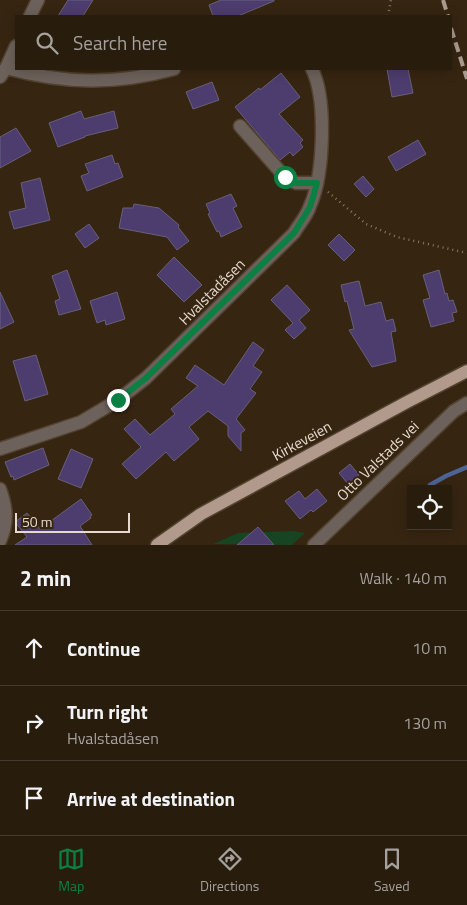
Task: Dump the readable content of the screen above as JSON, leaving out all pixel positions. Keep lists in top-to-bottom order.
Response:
{
  "streets": {
    "main road": ["Kirkeveien"],
    "street": ["Hvalstadåsen", "Otto Valstads vei"]
  },
  "scale_bar": "50 m",
  "page": {
    "search": "Search here",
    "scale": "50 m",
    "heading": ["2 min", "Walk · 140 m"],
    "list": [
      ["Continue", "10 m"],
      ["Turn right", "Hvalstadåsen", "130 m"],
      "Arrive at destination"
    ],
    "nav": ["Map", "Directions", "Saved"]
  }
}
